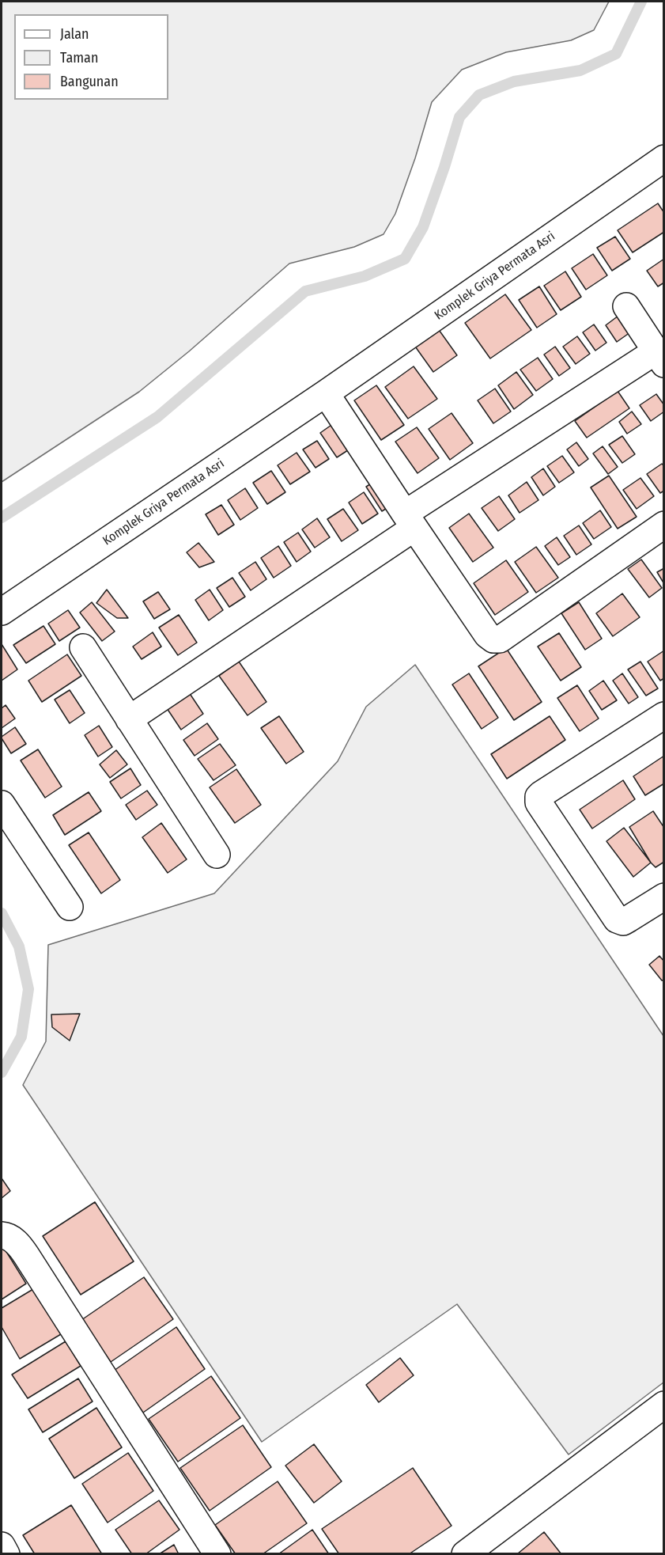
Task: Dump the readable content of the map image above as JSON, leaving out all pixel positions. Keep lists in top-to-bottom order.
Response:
{
  "streets": {
    "street": ["Komplek Griya Permata Asri"]
  },
  "legend": ["Jalan", "Taman", "Bangunan"]
}
